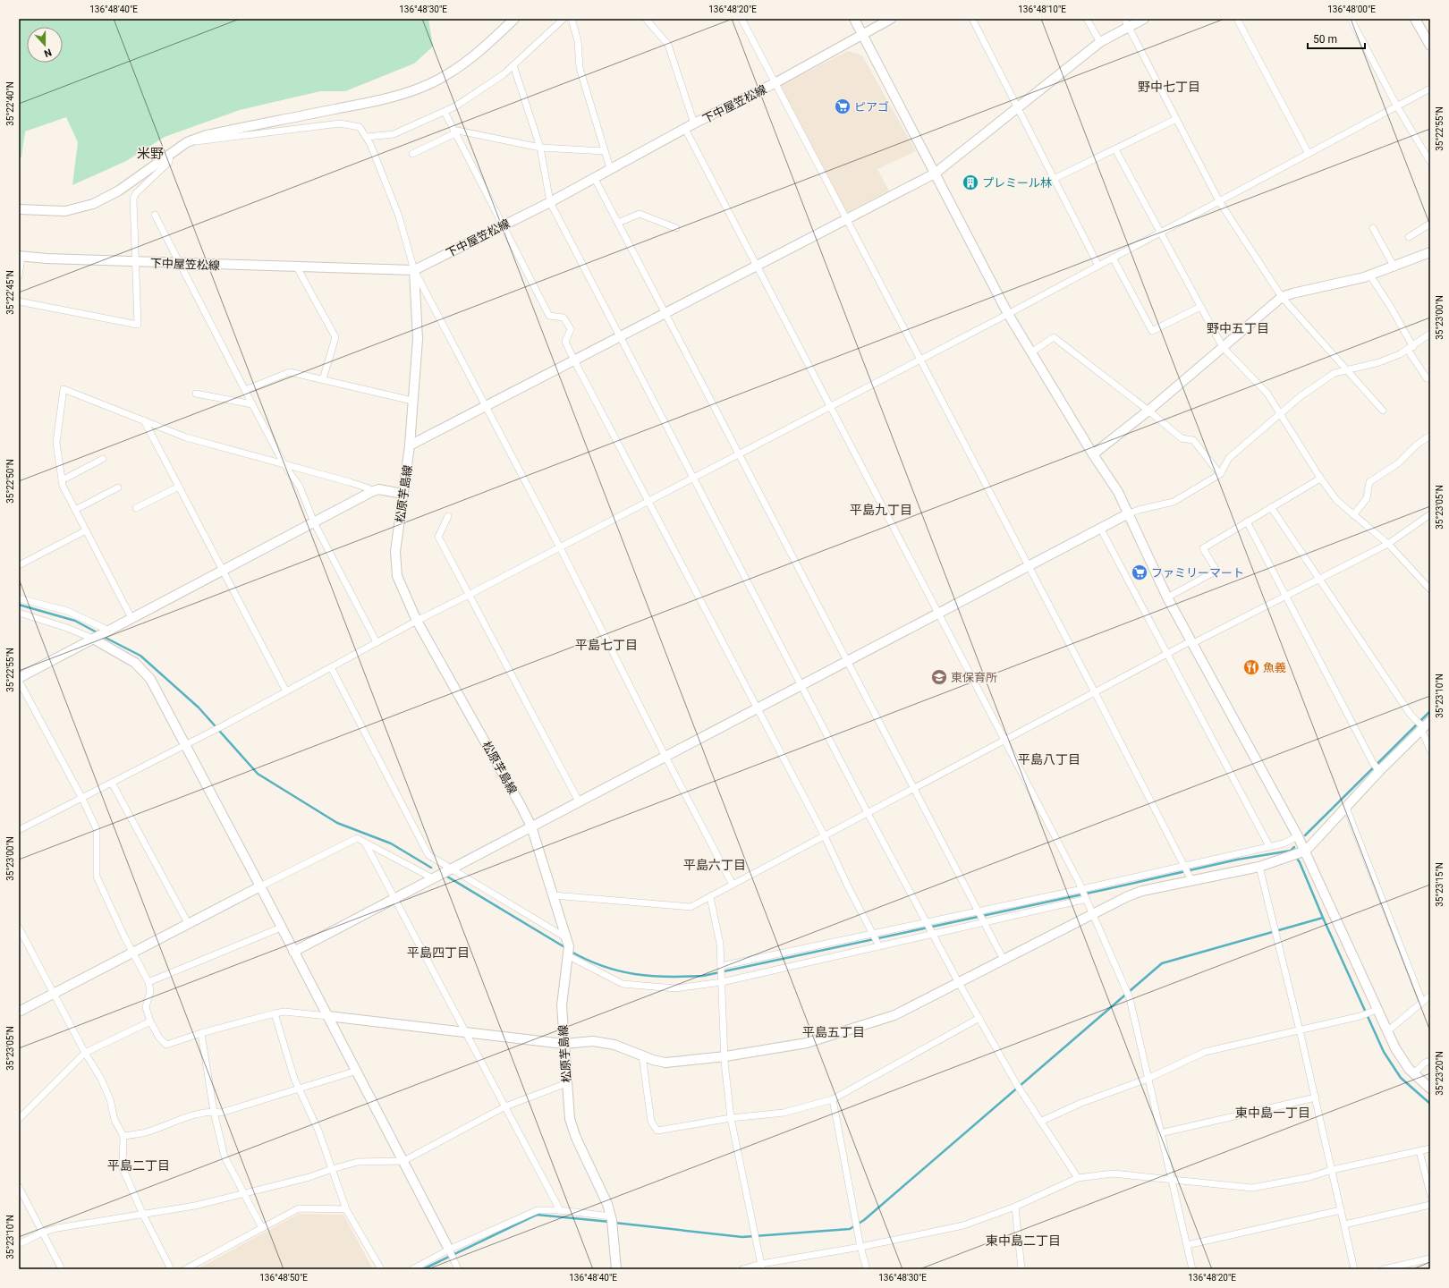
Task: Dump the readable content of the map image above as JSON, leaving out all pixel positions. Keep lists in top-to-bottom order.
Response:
{
  "streets": {
    "street": ["下中屋笠松線", "松原芋島線"]
  },
  "crossings": [
    ["下中屋笠松線", "松原芋島線"]
  ],
  "districts": [
    "野中七丁目",
    "米野",
    "野中五丁目",
    "平島九丁目",
    "平島七丁目",
    "平島八丁目",
    "平島六丁目",
    "平島四丁目",
    "平島五丁目",
    "東中島一丁目",
    "平島二丁目",
    "東中島二丁目"
  ],
  "places": {
    "supermarket": ["ピアゴ", "ファミリーマート"],
    "building": ["プレミール林"],
    "restaurant": ["魚義"],
    "school or university": ["東保育所"]
  },
  "scale_bar": "50 m",
  "north": "bottom",
  "coordinates": [
    "136°48'40\"E",
    "136°48'30\"E",
    "136°48'20\"E",
    "136°48'10\"E",
    "136°48'00\"E",
    "35°22'40\"N",
    "35°22'55\"N",
    "35°22'45\"N",
    "35°23'00\"N",
    "35°22'50\"N",
    "35°23'05\"N",
    "35°23'10\"N",
    "35°23'15\"N",
    "35°23'20\"N",
    "136°48'50\"E"
  ]
}
